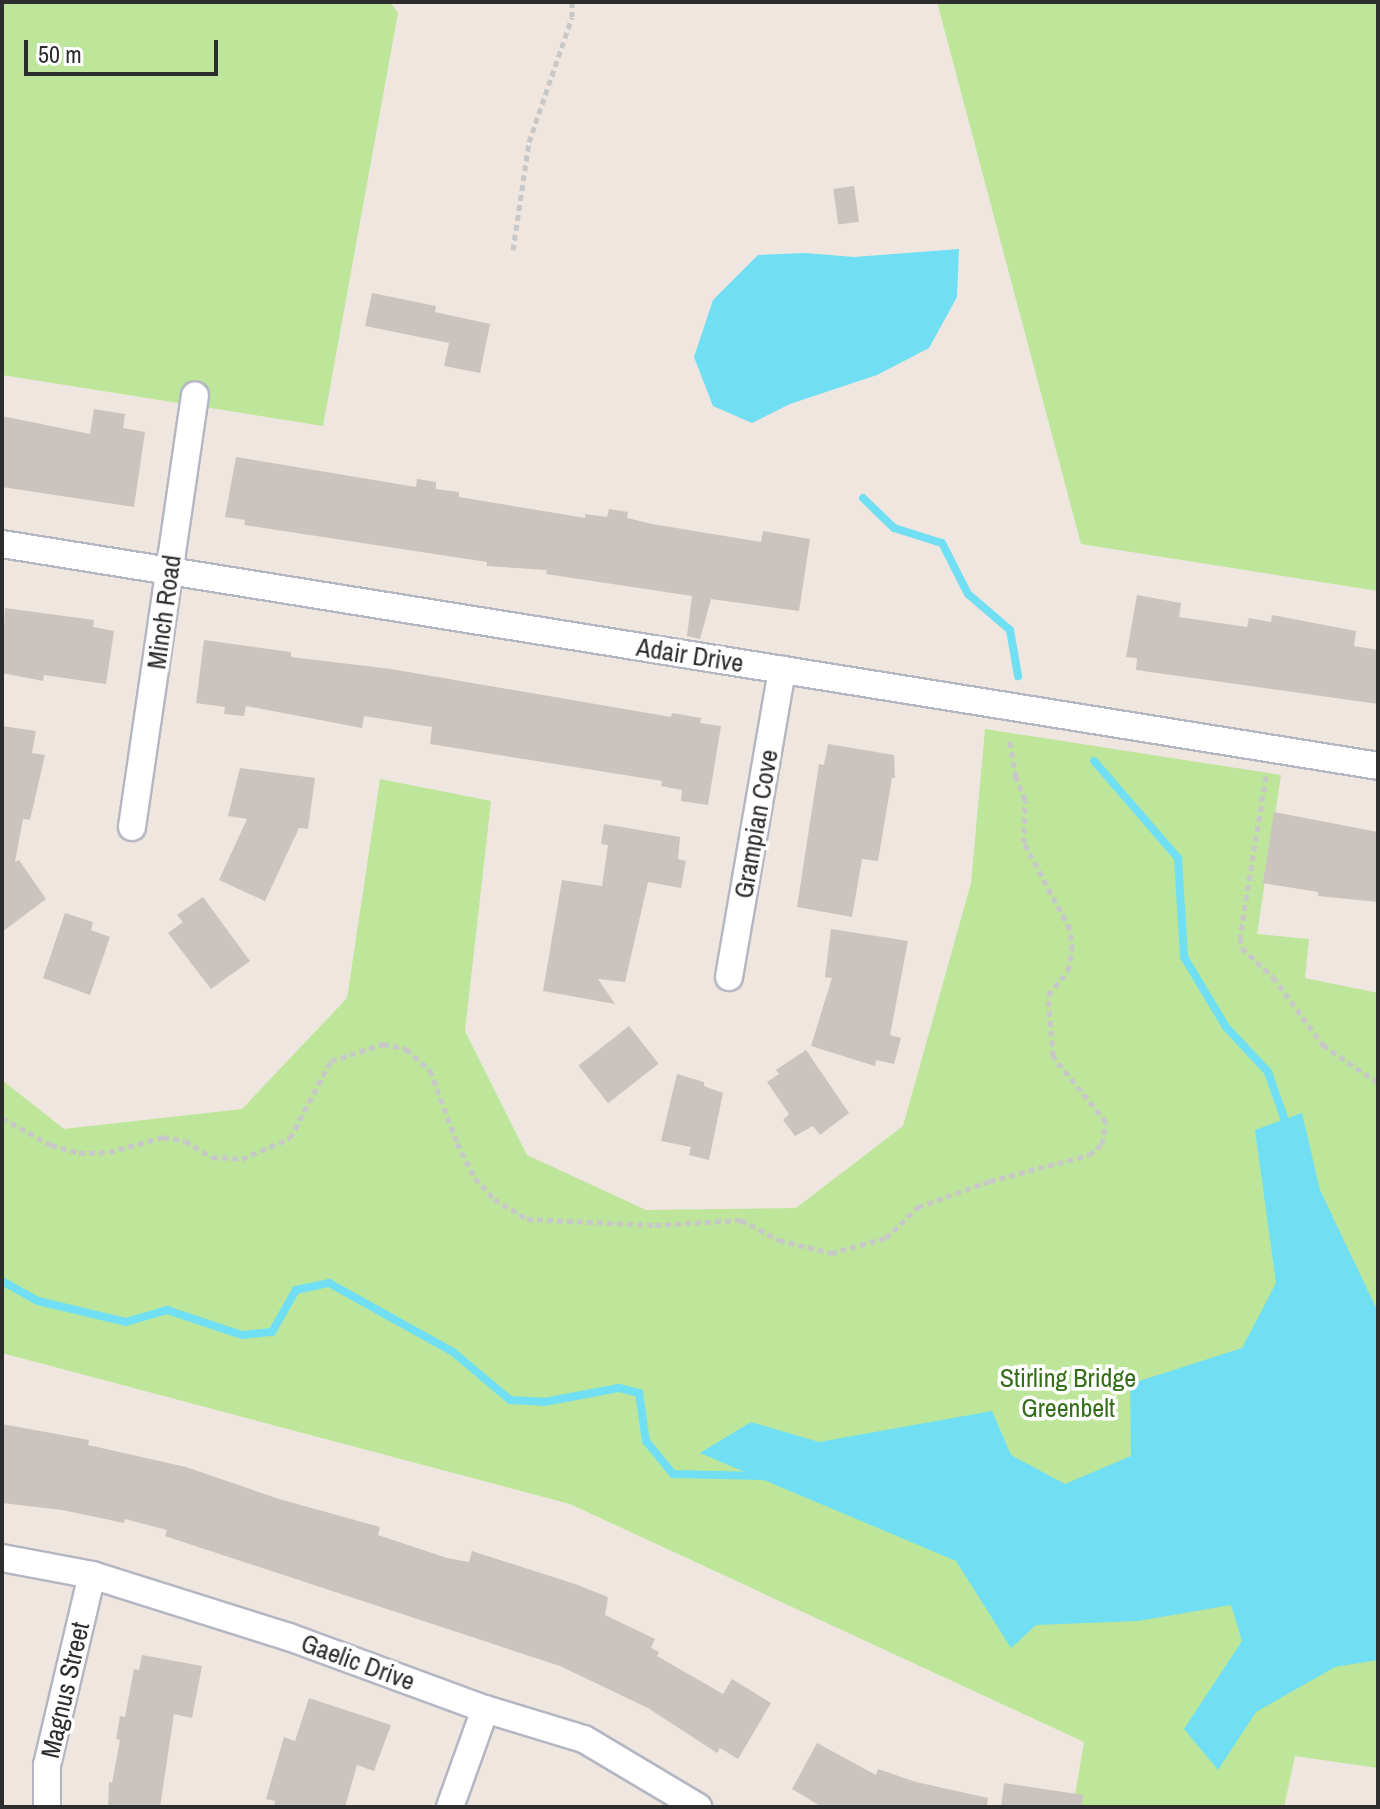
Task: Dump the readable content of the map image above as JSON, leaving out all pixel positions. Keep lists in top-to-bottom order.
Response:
{
  "streets": {
    "street": [
      "Minch Road",
      "Adair Drive",
      "Grampian Cove",
      "Gaelic Drive",
      "Magnus Street"
    ]
  },
  "crossings": [
    ["Minch Road", "Adair Drive"],
    ["Adair Drive", "Grampian Cove"],
    ["Gaelic Drive", "Magnus Street"]
  ],
  "parks": ["Stirling Bridge Greenbelt"],
  "scale_bar": "50 m"
}
